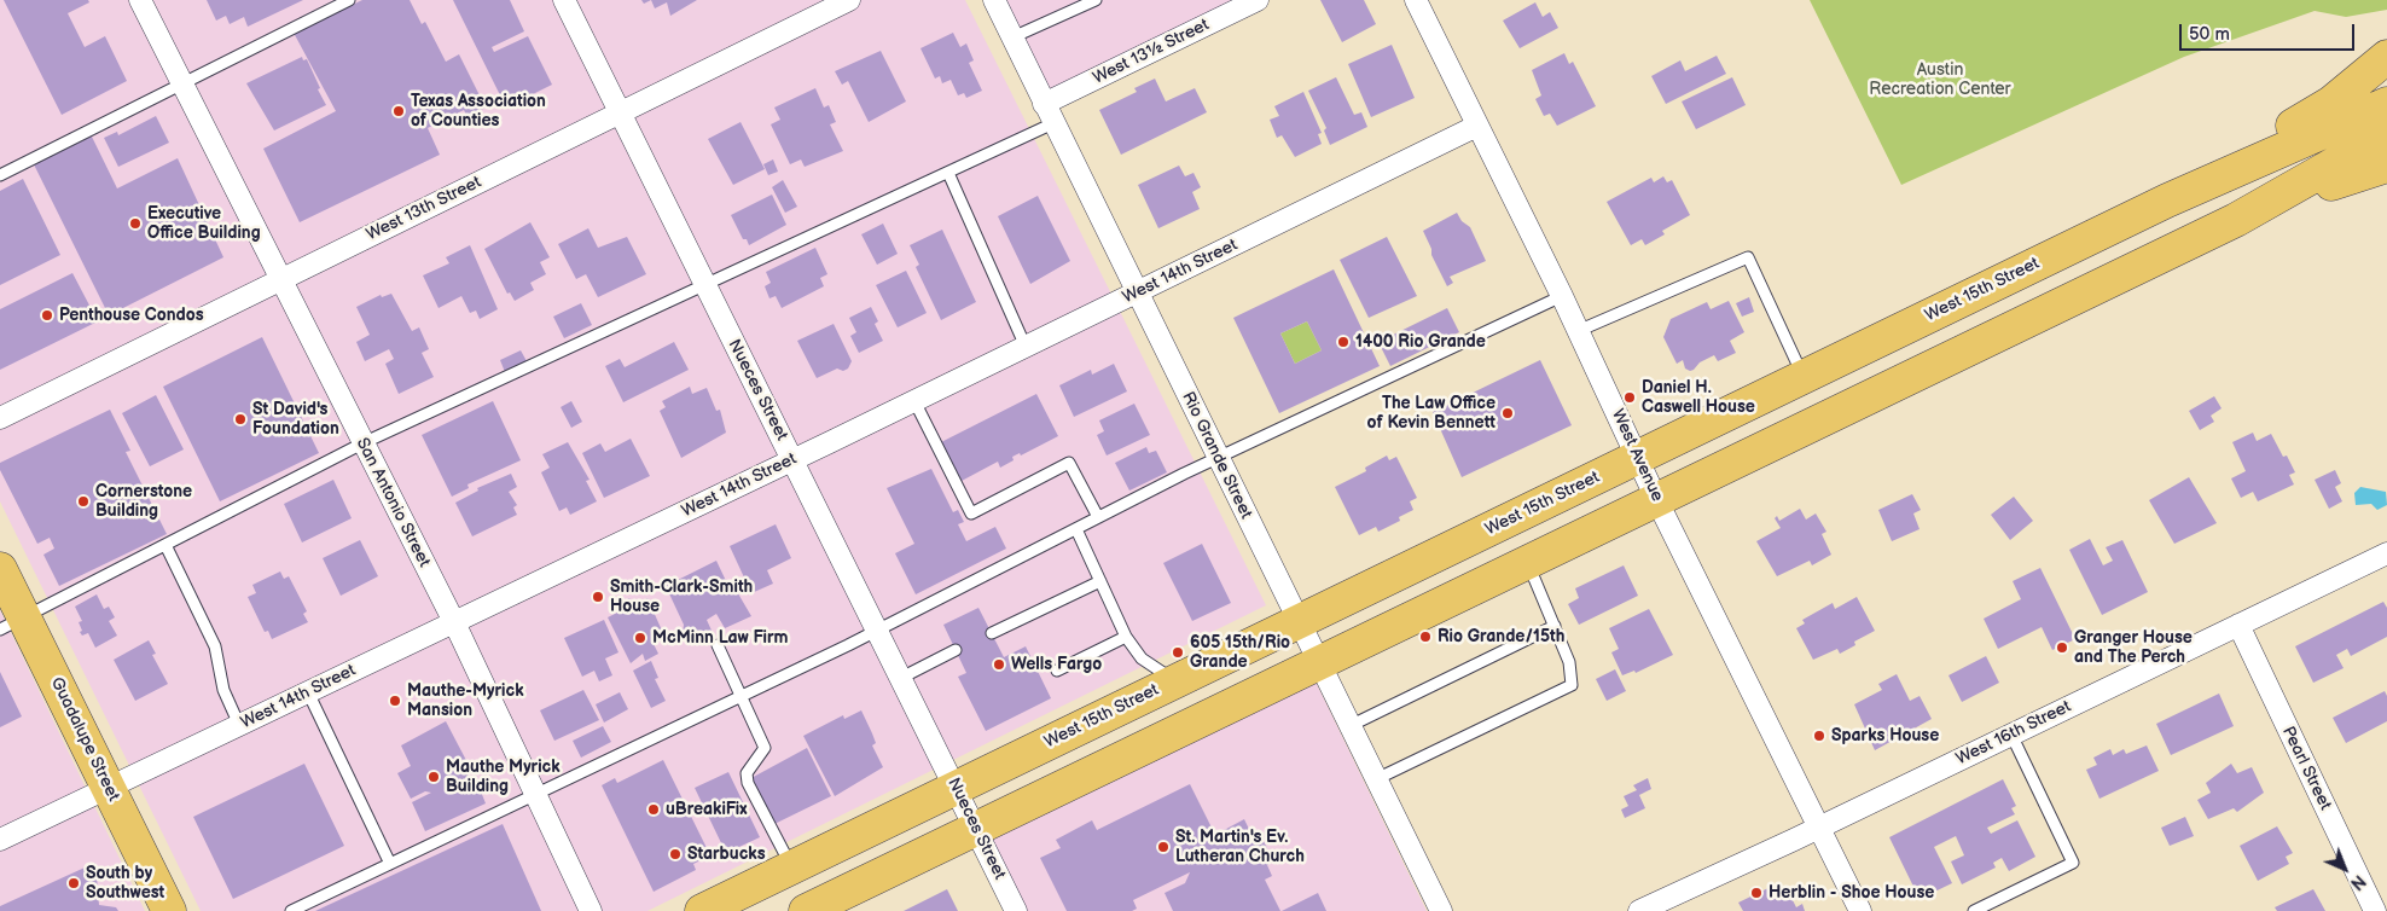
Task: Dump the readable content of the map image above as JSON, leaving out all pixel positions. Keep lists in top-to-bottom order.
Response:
{
  "streets": {
    "main road": ["West 15th Street", "Guadalupe Street"],
    "street": [
      "West 13½ Street",
      "West 13th Street",
      "West 14th Street",
      "Nueces Street",
      "Rio Grande Street",
      "West Avenue",
      "San Antonio Street",
      "West 16th Street",
      "Pearl Street"
    ]
  },
  "crossings": [
    ["West 13½ Street", "Rio Grande Street"],
    ["West 13th Street", "Nueces Street"],
    ["West 13th Street", "San Antonio Street"],
    ["West 14th Street", "Nueces Street"],
    ["West 14th Street", "Rio Grande Street"],
    ["West 14th Street", "West Avenue"],
    ["West 14th Street", "San Antonio Street"],
    ["West 14th Street", "Guadalupe Street"],
    ["West 15th Street", "Nueces Street"],
    ["West 15th Street", "Rio Grande Street"],
    ["West 15th Street", "West Avenue"],
    ["West Avenue", "West 16th Street"],
    ["West 16th Street", "Pearl Street"]
  ],
  "parks": ["Austin Recreation Center"],
  "places": [
    "Texas Association of Counties",
    "Executive Office Building",
    "Penthouse Condos",
    "1400 Rio Grande",
    "Daniel H. Caswell House",
    "The Law Office of Kevin Bennett",
    "St David's Foundation",
    "Cornerstone Building",
    "Smith-Clark-Smith House",
    "Rio Grande/15th",
    "McMinn Law Firm",
    "Granger House and The Perch",
    "605 15th/Rio Grande",
    "Wells Fargo",
    "Mauthe-Myrick Mansion",
    "Sparks House",
    "Mauthe Myrick Building",
    "uBreakiFix",
    "St. Martin's Ev. Lutheran Church",
    "Starbucks",
    "South by Southwest",
    "Herblin - Shoe House"
  ],
  "scale_bar": "50 m",
  "north": "bottom right"
}
